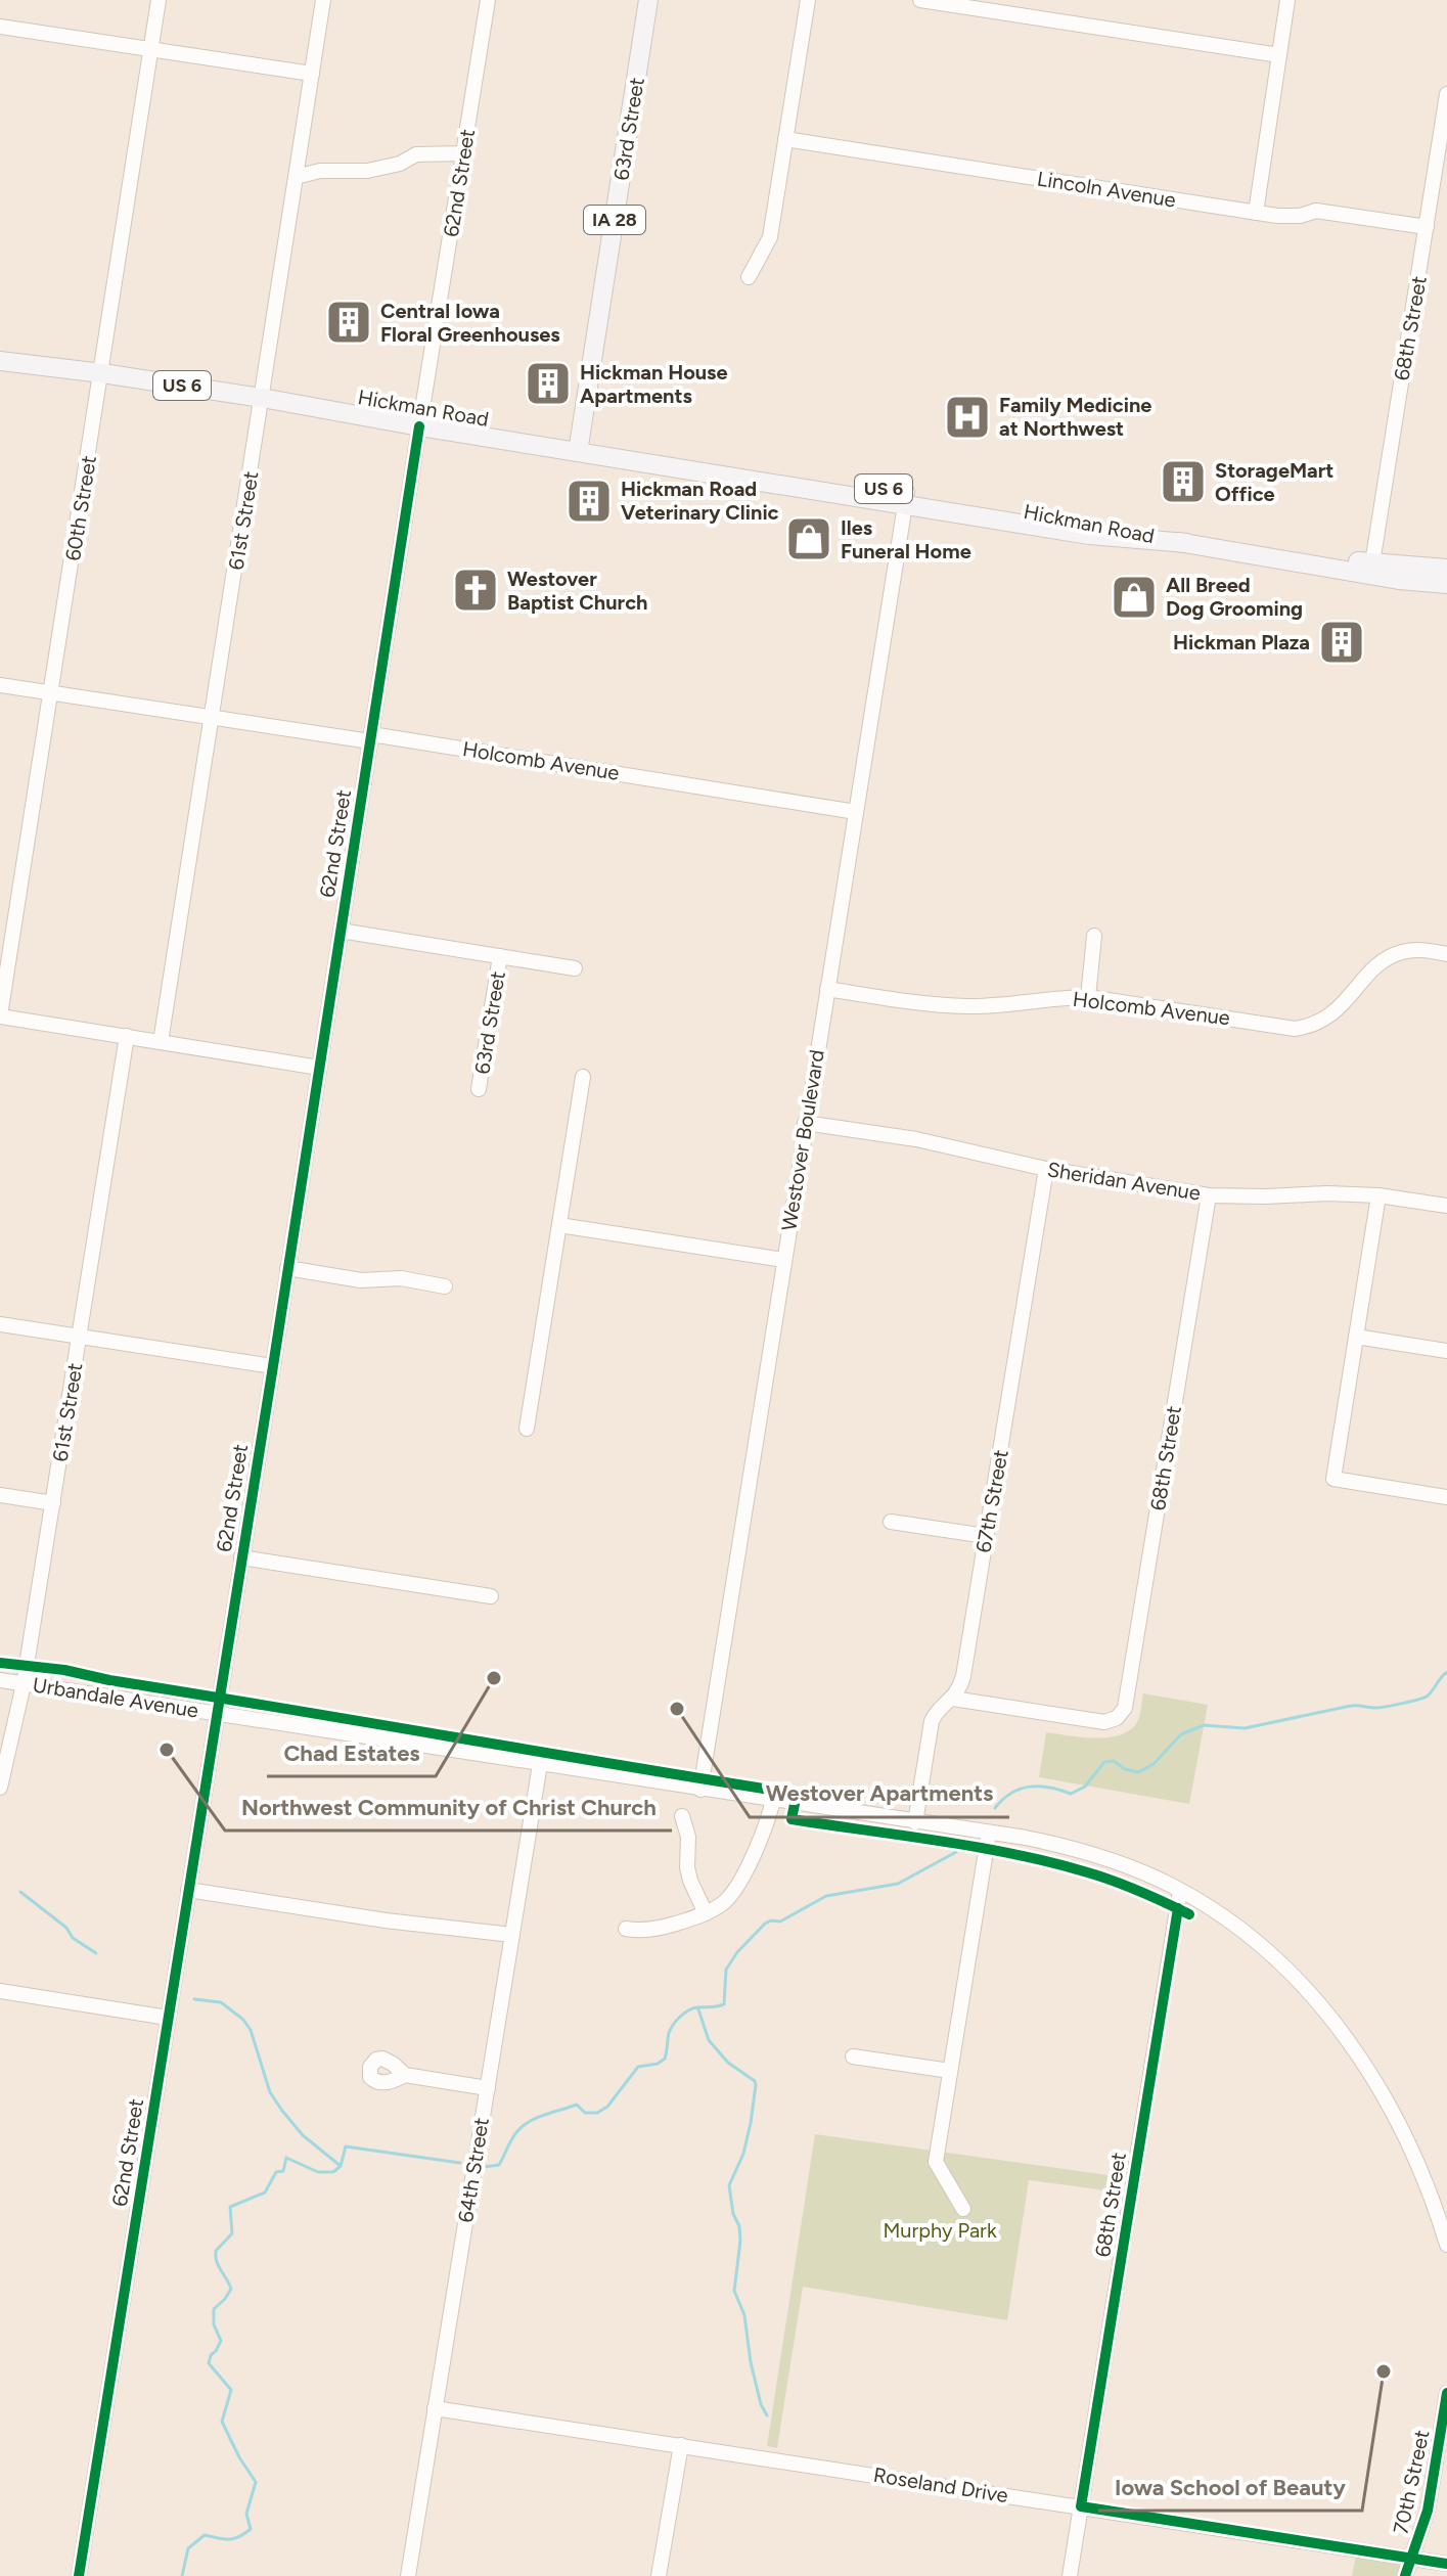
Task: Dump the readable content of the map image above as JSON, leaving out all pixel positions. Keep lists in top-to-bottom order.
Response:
{
  "streets": {
    "main road": [
      "63rd Street",
      "IA 28",
      "US 6",
      "Hickman Road"
    ],
    "street": [
      "62nd Street",
      "Lincoln Avenue",
      "68th Street",
      "60th Street",
      "61st Street",
      "Holcomb Avenue",
      "Westover Boulevard",
      "Sheridan Avenue",
      "67th Street",
      "Urbandale Avenue",
      "64th Street",
      "70th Street",
      "Roseland Drive"
    ]
  },
  "crossings": [
    ["63rd Street", "Hickman Road"],
    ["62nd Street", "Hickman Road"],
    ["62nd Street", "Holcomb Avenue"],
    ["62nd Street", "Urbandale Avenue"],
    ["Lincoln Avenue", "68th Street"],
    ["68th Street", "Hickman Road"],
    ["68th Street", "Sheridan Avenue"],
    ["68th Street", "67th Street"],
    ["68th Street", "Urbandale Avenue"],
    ["68th Street", "Roseland Drive"],
    ["Hickman Road", "60th Street"],
    ["Hickman Road", "61st Street"],
    ["Hickman Road", "Westover Boulevard"],
    ["60th Street", "Holcomb Avenue"],
    ["61st Street", "Holcomb Avenue"],
    ["61st Street", "Urbandale Avenue"],
    ["Holcomb Avenue", "Westover Boulevard"],
    ["Westover Boulevard", "Sheridan Avenue"],
    ["Westover Boulevard", "Urbandale Avenue"],
    ["Sheridan Avenue", "67th Street"],
    ["67th Street", "Urbandale Avenue"],
    ["Urbandale Avenue", "64th Street"],
    ["64th Street", "Roseland Drive"],
    ["70th Street", "Roseland Drive"]
  ],
  "parks": ["Murphy Park"],
  "places": {
    "building": [
      "Central Iowa Floral Greenhouses",
      "Hickman House Apartments",
      "StorageMart Office",
      "Hickman Road Veterinary Clinic",
      "Hickman Plaza"
    ],
    "hospital": ["Family Medicine at Northwest"],
    "shop": ["Iles Funeral Home", "All Breed Dog Grooming"],
    "church": ["Westover Baptist Church"],
    "other": [
      "Chad Estates",
      "Westover Apartments",
      "Northwest Community of Christ Church",
      "Iowa School of Beauty"
    ]
  }
}
